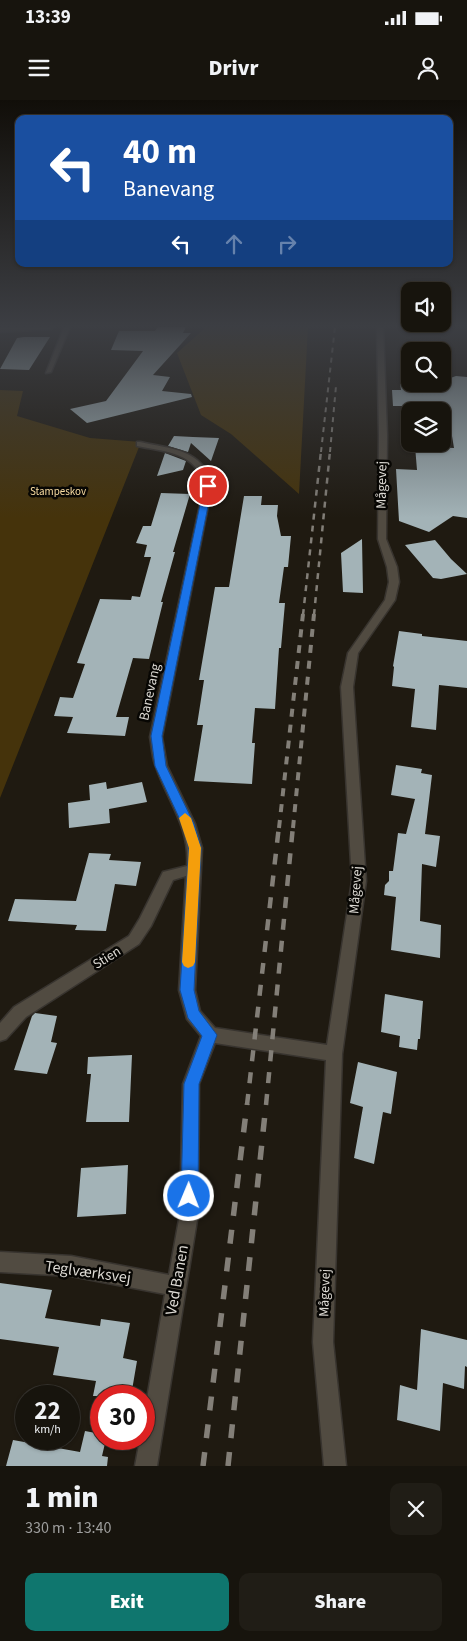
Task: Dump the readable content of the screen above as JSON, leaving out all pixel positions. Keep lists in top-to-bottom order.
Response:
{
  "streets": {
    "street": [
      "Mågevej",
      "Banevang",
      "Stien",
      "Teglværksvej",
      "Ved Banen"
    ]
  },
  "crossings": [
    ["Banevang", "Stien"],
    ["Banevang", "Ved Banen"],
    ["Teglværksvej", "Ved Banen"]
  ],
  "parks": ["Stampeskov"],
  "page": {
    "status": "13:39",
    "header": "Drivr",
    "turn": ["40 m", "Banevang"],
    "speed": "22 km/h",
    "limit": "30",
    "heading": ["1 min", "330 m · 13:40"],
    "buttons": ["Exit", "Share"]
  }
}
